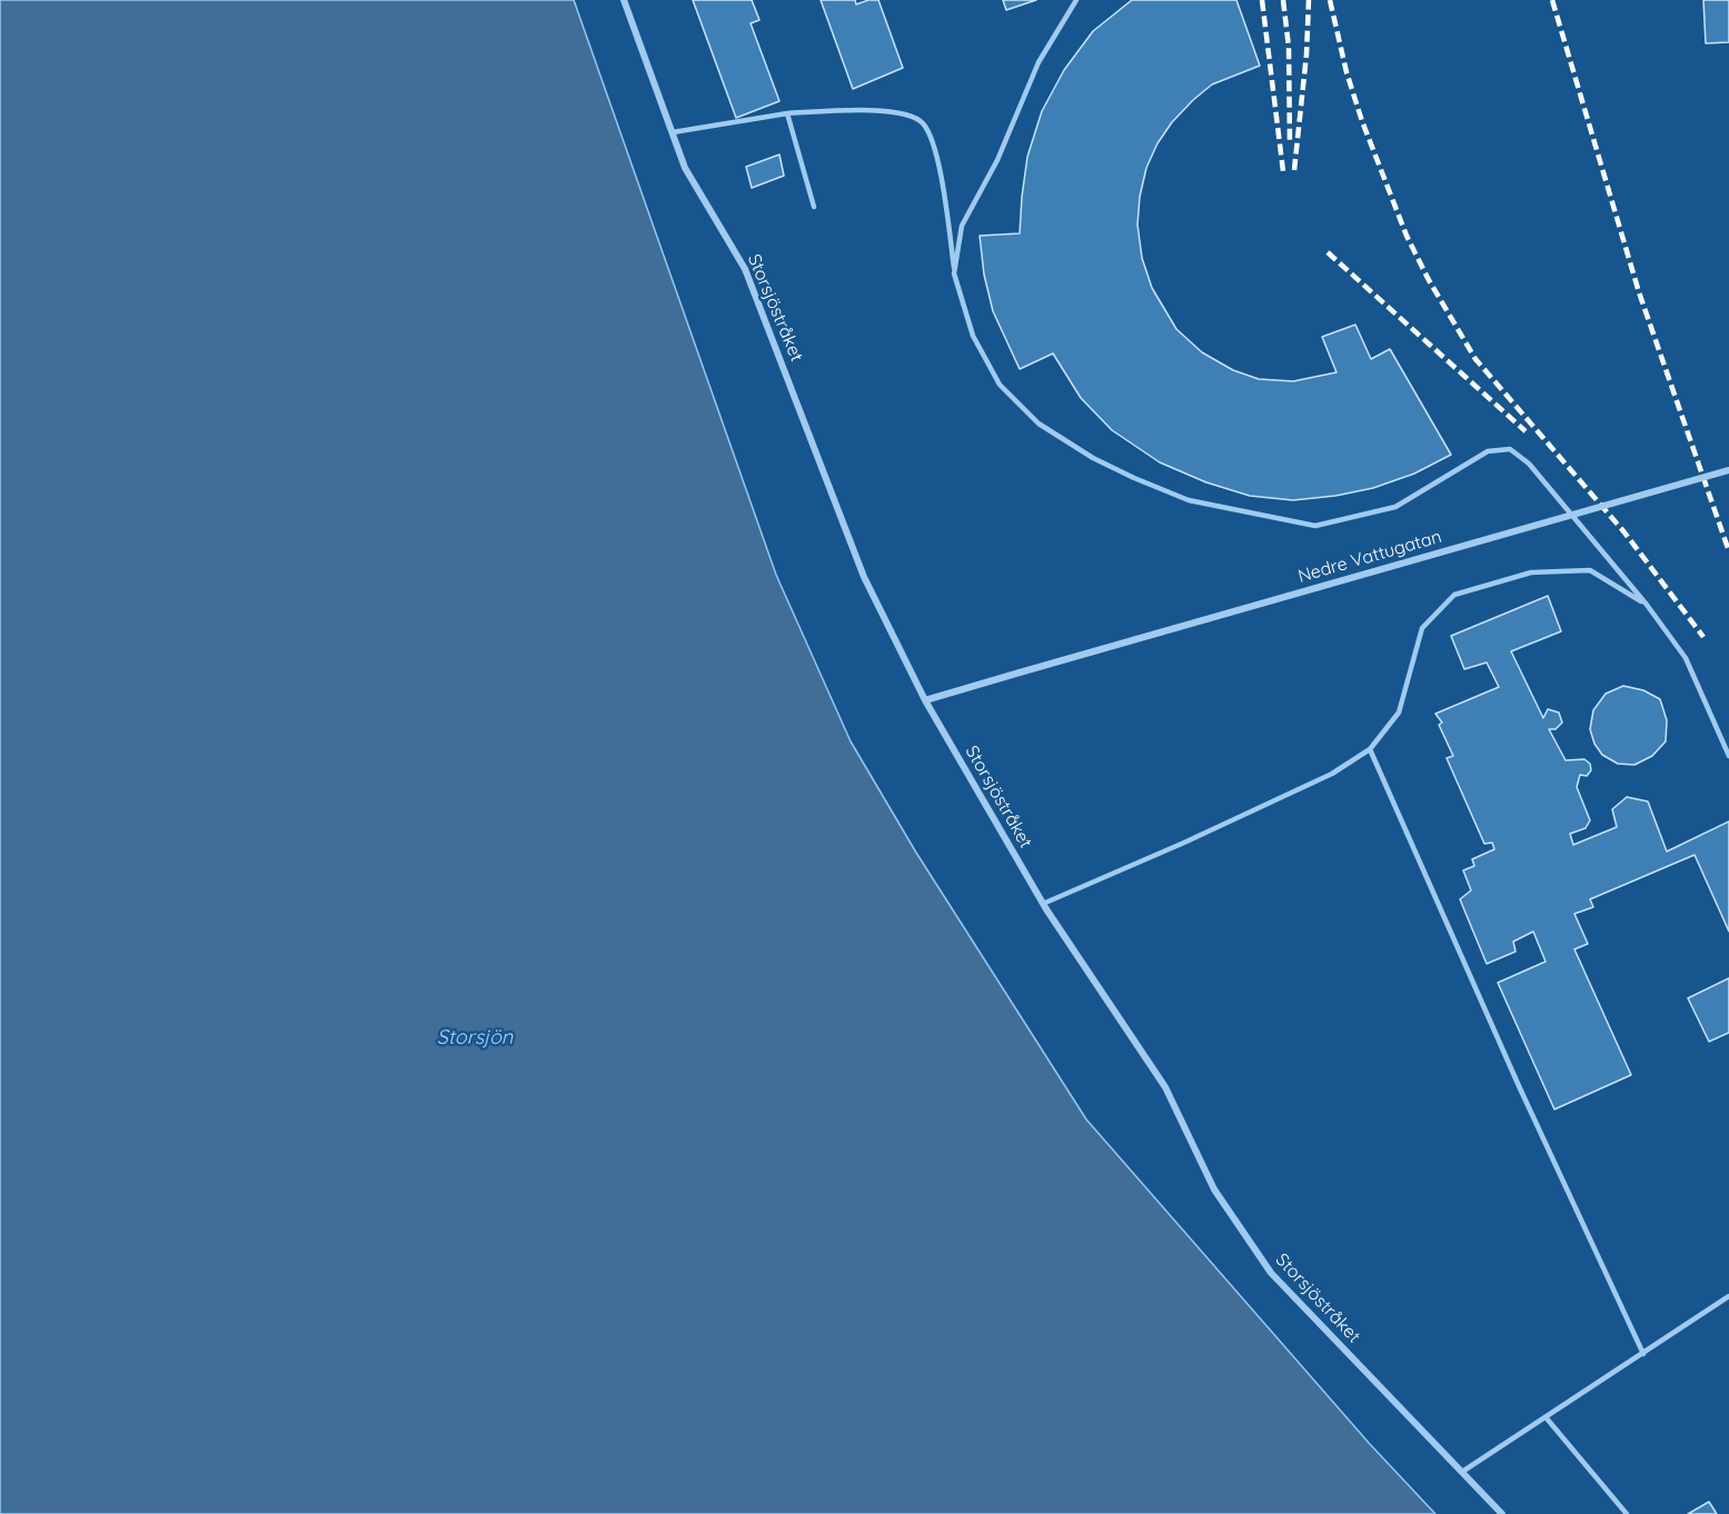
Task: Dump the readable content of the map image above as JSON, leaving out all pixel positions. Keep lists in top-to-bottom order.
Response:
{
  "streets": {
    "street": ["Storsjöstråket", "Nedre Vattugatan"]
  },
  "crossings": [
    ["Storsjöstråket", "Nedre Vattugatan"]
  ],
  "water": ["Storsjön"]
}
